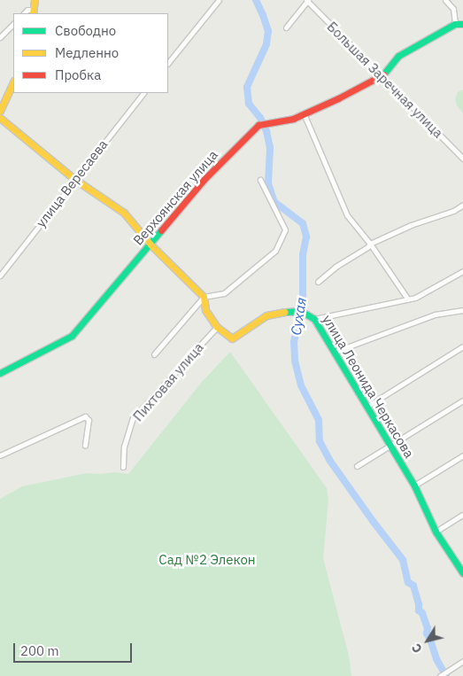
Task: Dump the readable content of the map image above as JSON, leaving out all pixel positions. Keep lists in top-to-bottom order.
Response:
{
  "streets": {
    "street": [
      "Большая Заречная улица",
      "улица Вересаева",
      "Верхоянская улица",
      "Пихтовая улица",
      "улица Леонида Черкасова"
    ]
  },
  "crossings": [
    ["Большая Заречная улица", "Верхоянская улица"],
    ["улица Вересаева", "улица Леонида Черкасова"],
    ["Верхоянская улица", "улица Леонида Черкасова"],
    ["Пихтовая улица", "улица Леонида Черкасова"]
  ],
  "water": ["Сухая"],
  "parks": ["Сад №2 Элекон"],
  "legend": ["Свободно", "Медленно", "Пробка"],
  "scale_bar": "200 m",
  "north": "bottom left"
}
